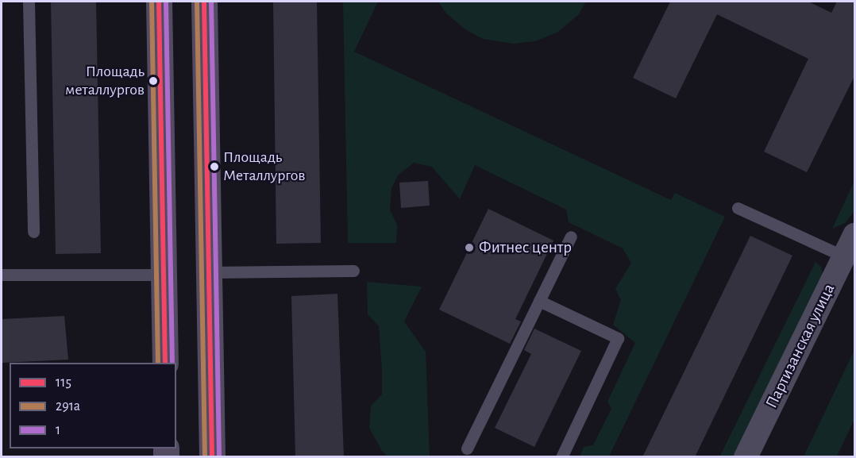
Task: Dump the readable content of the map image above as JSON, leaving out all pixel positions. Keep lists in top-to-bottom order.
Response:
{
  "streets": {
    "street": ["Партизанская улица"]
  },
  "places": ["Площадь металлургов", "Площадь Металлургов", "Фитнес центр"],
  "lines": ["transit line 115", "transit line 291а", "transit line 1"],
  "legend": ["115", "291а", "1"]
}
